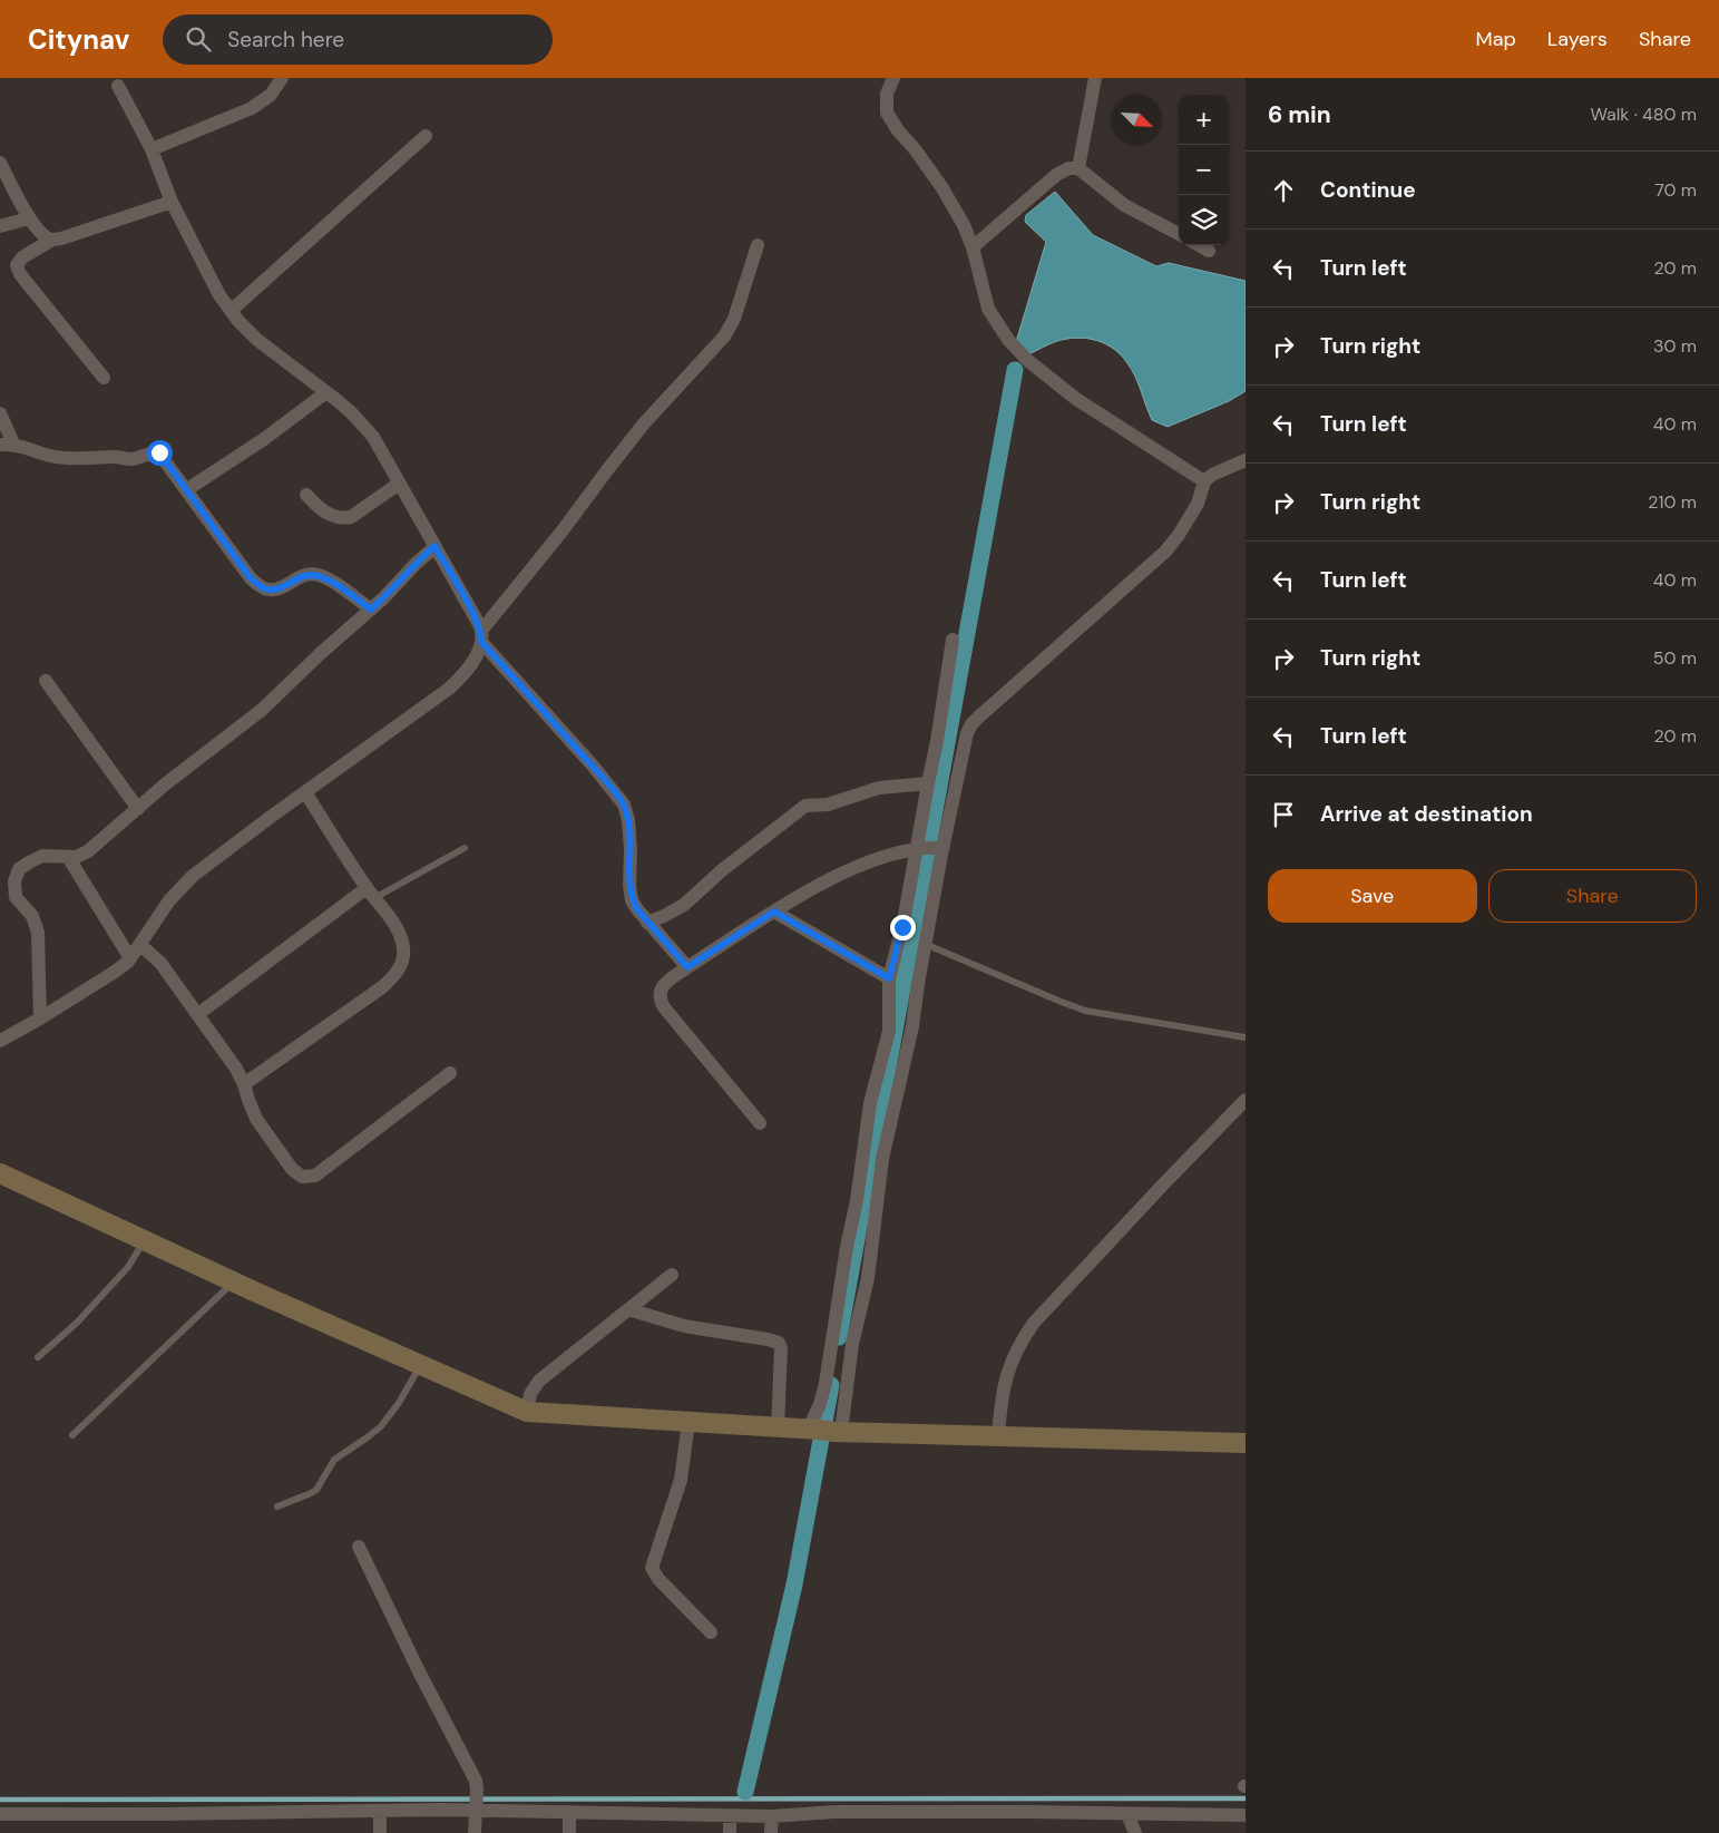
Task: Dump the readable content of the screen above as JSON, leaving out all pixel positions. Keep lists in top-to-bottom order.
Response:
{
  "north": "bottom right",
  "page": {
    "header": "Citynav",
    "search": "Search here",
    "nav": ["Map", "Layers", "Share"],
    "heading": ["6 min", "Walk · 480 m"],
    "map_buttons": ["+", "−"],
    "list": [
      ["Continue", "70 m"],
      ["Turn left", "20 m"],
      ["Turn right", "30 m"],
      ["Turn left", "40 m"],
      ["Turn right", "210 m"],
      ["Turn left", "40 m"],
      ["Turn right", "50 m"],
      ["Turn left", "20 m"],
      "Arrive at destination"
    ],
    "buttons": ["Save", "Share"]
  }
}
